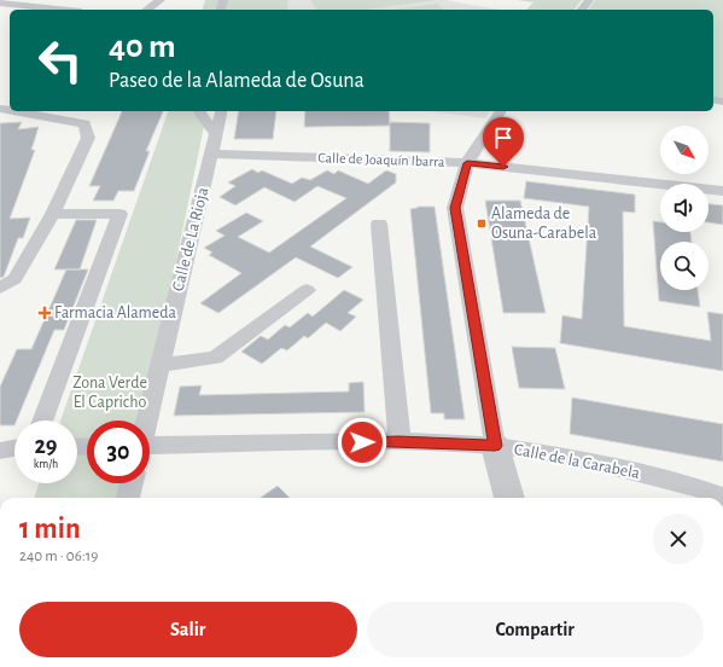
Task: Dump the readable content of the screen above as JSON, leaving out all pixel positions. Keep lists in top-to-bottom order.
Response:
{
  "streets": {
    "street": ["Calle de Joaquín Ibarra", "Calle de La Rioja", "Calle de la Carabela"]
  },
  "crossings": [
    ["Calle de Joaquín Ibarra", "Calle de La Rioja"]
  ],
  "parks": ["Zona Verde El Capricho"],
  "places": {
    "transit": ["Alameda de Osuna-Carabela"],
    "health": ["Farmacia Alameda"]
  },
  "north": "bottom right",
  "page": {
    "turn": ["40 m", "Paseo de la Alameda de Osuna"],
    "speed": "29 km/h",
    "limit": "30",
    "heading": ["1 min", "240 m · 06:19"],
    "buttons": ["Salir", "Compartir"]
  }
}
